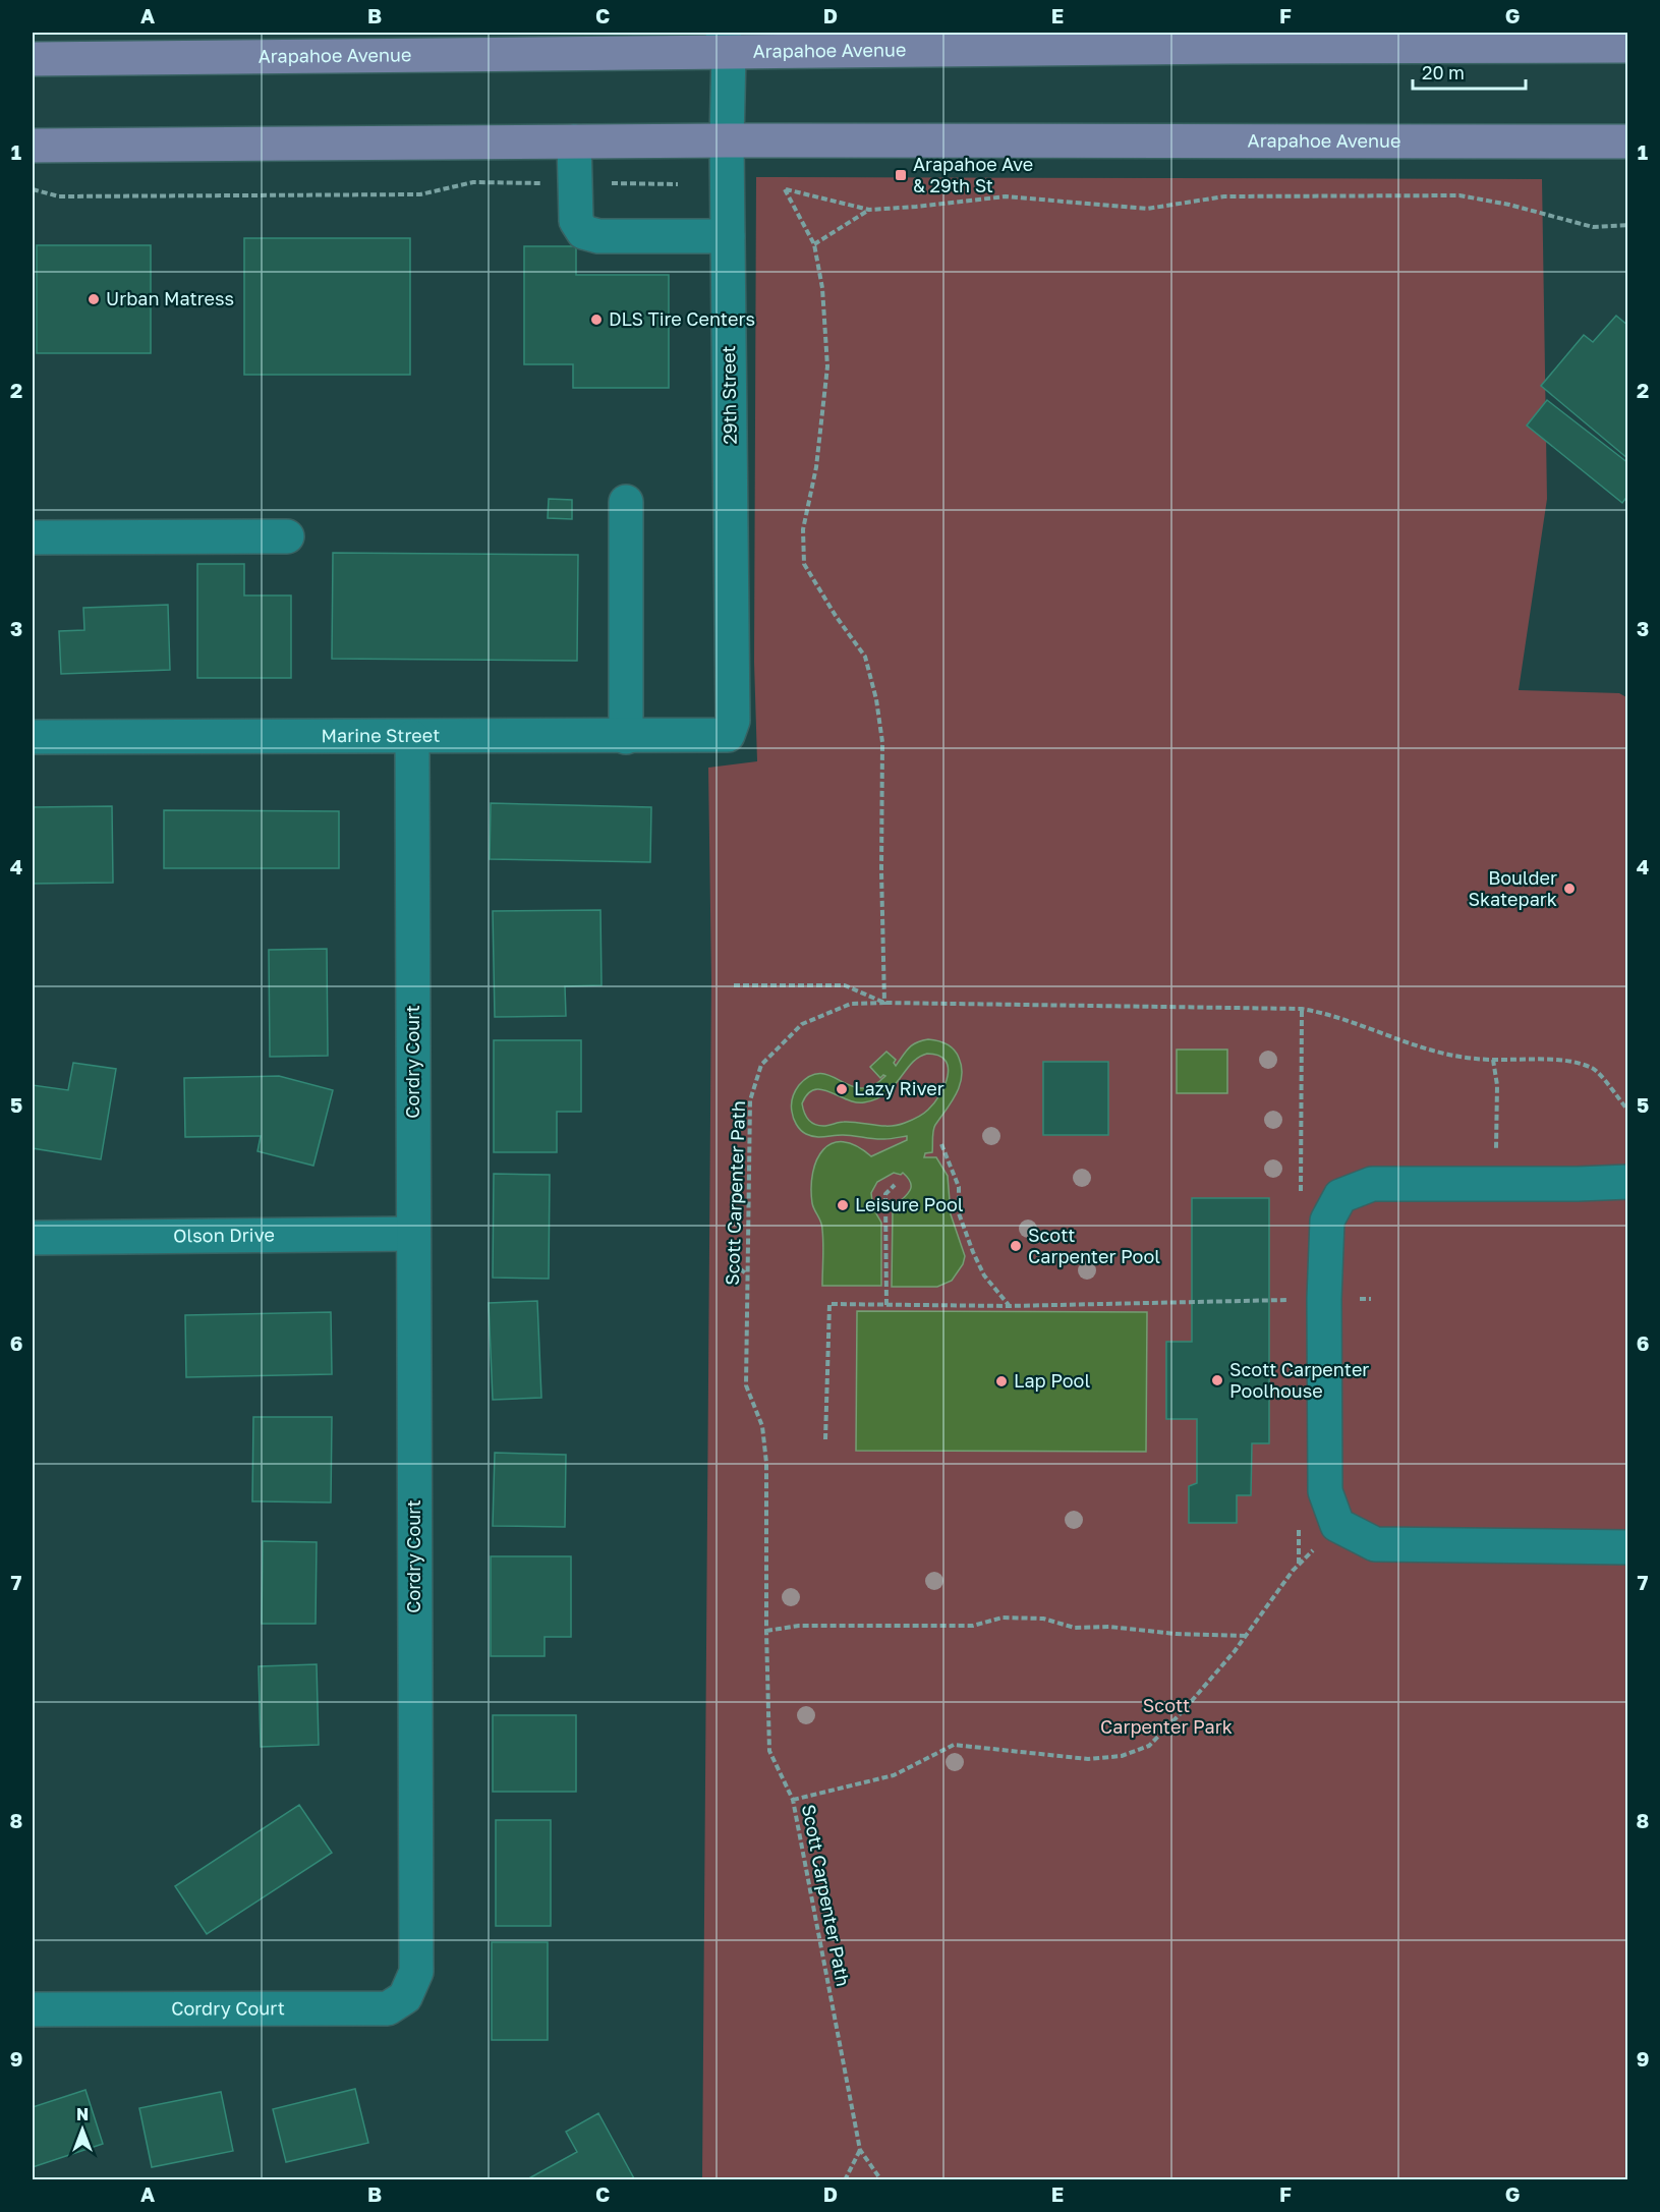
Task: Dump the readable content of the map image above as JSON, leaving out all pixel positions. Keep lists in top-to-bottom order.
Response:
{
  "streets": {
    "main road": ["Arapahoe Avenue"],
    "street": [
      "29th Street",
      "Marine Street",
      "Cordry Court",
      "Olson Drive"
    ],
    "path": ["Scott Carpenter Path"]
  },
  "crossings": [
    ["Arapahoe Avenue", "29th Street"],
    ["29th Street", "Marine Street"],
    ["Marine Street", "Cordry Court"],
    ["Cordry Court", "Olson Drive"]
  ],
  "parks": ["Scott Carpenter Park"],
  "places": {
    "transit": ["Arapahoe Ave & 29th St"],
    "other": [
      "Urban Matress",
      "DLS Tire Centers",
      "Boulder Skatepark",
      "Lazy River",
      "Leisure Pool",
      "Scott Carpenter Pool",
      "Scott Carpenter Poolhouse",
      "Lap Pool"
    ]
  },
  "scale_bar": "20 m",
  "north": "top",
  "grid": {
    "columns": [
      "A",
      "B",
      "C",
      "D",
      "E",
      "F",
      "G"
    ],
    "rows": [
      "1",
      "2",
      "3",
      "4",
      "5",
      "6",
      "7",
      "8",
      "9"
    ]
  }
}
